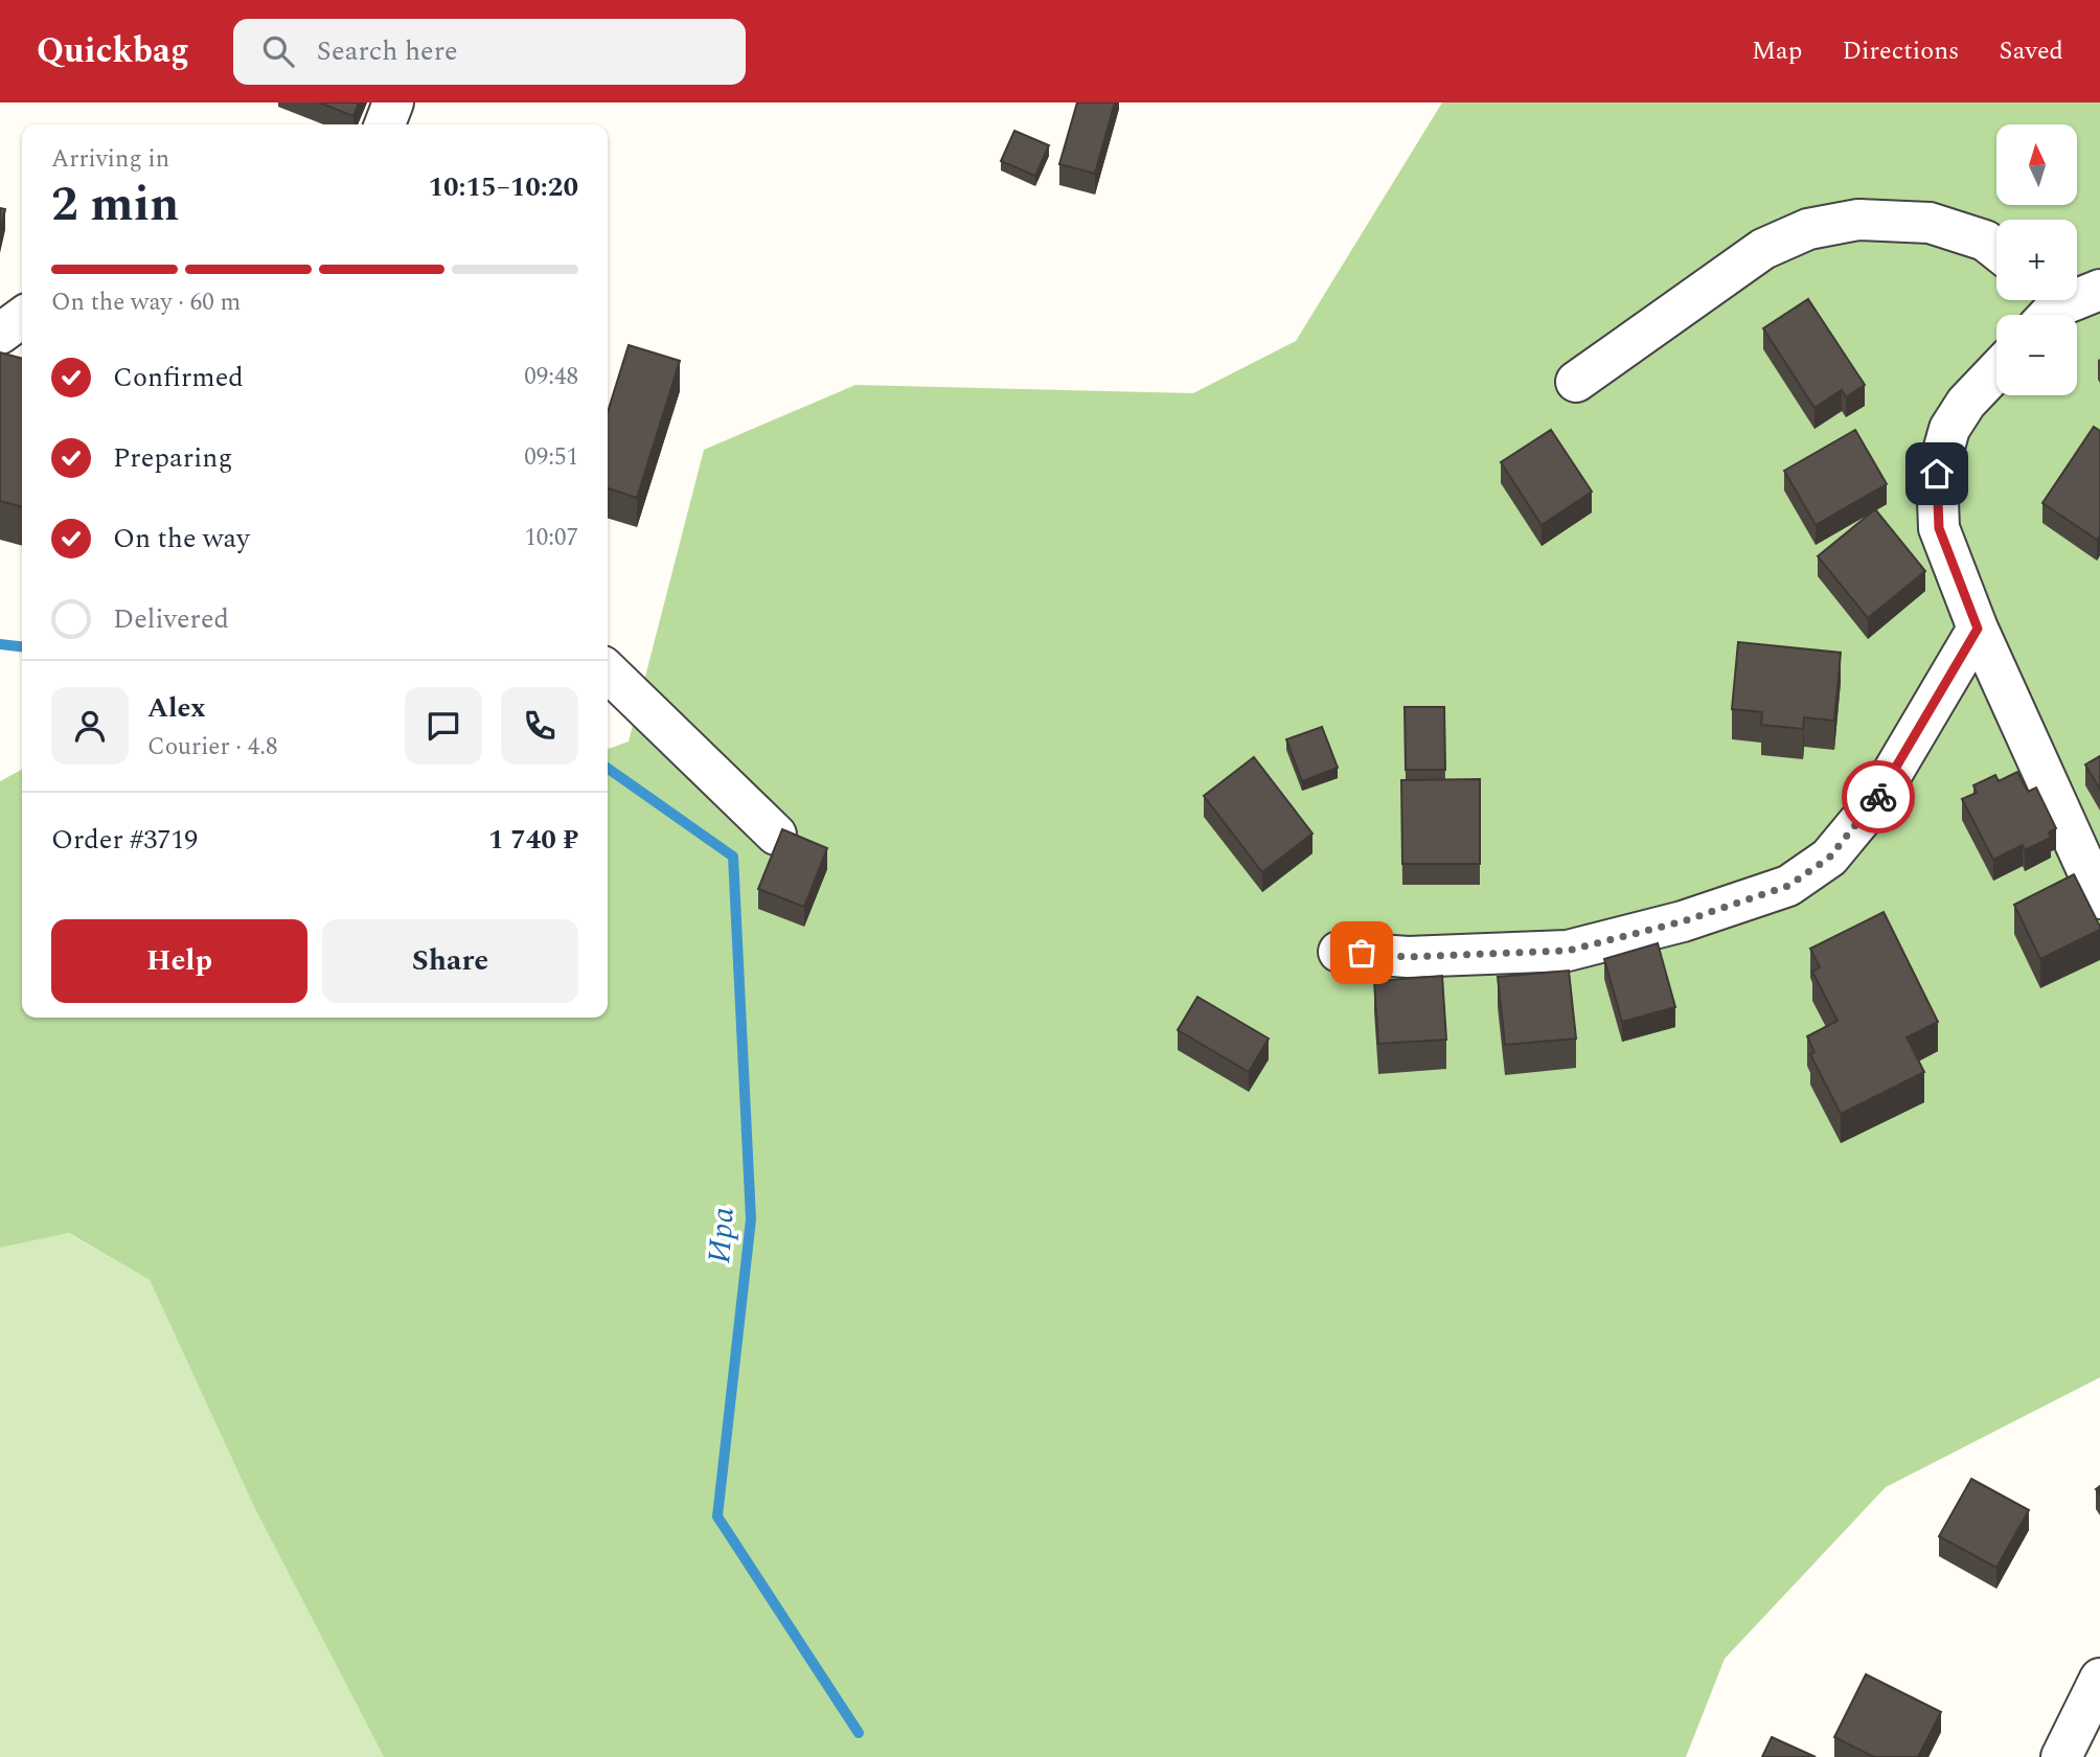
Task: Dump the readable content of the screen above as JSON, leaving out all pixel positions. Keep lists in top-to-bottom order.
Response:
{
  "water": ["Ира"],
  "north": "top",
  "page": {
    "header": "Quickbag",
    "search": "Search here",
    "nav": ["Map", "Directions", "Saved"],
    "map_buttons": ["+", "−"],
    "heading": ["2 min", "Arriving in", "10:15–10:20"],
    "panel": [
      "Alex",
      "Courier · 4.8",
      "Order #3719",
      "1 740 ₽"
    ],
    "bar": "On the way · 60 m",
    "list": [
      ["Confirmed", "09:48"],
      ["Preparing", "09:51"],
      ["On the way", "10:07"],
      "Delivered"
    ],
    "buttons": ["Help", "Share"]
  }
}
